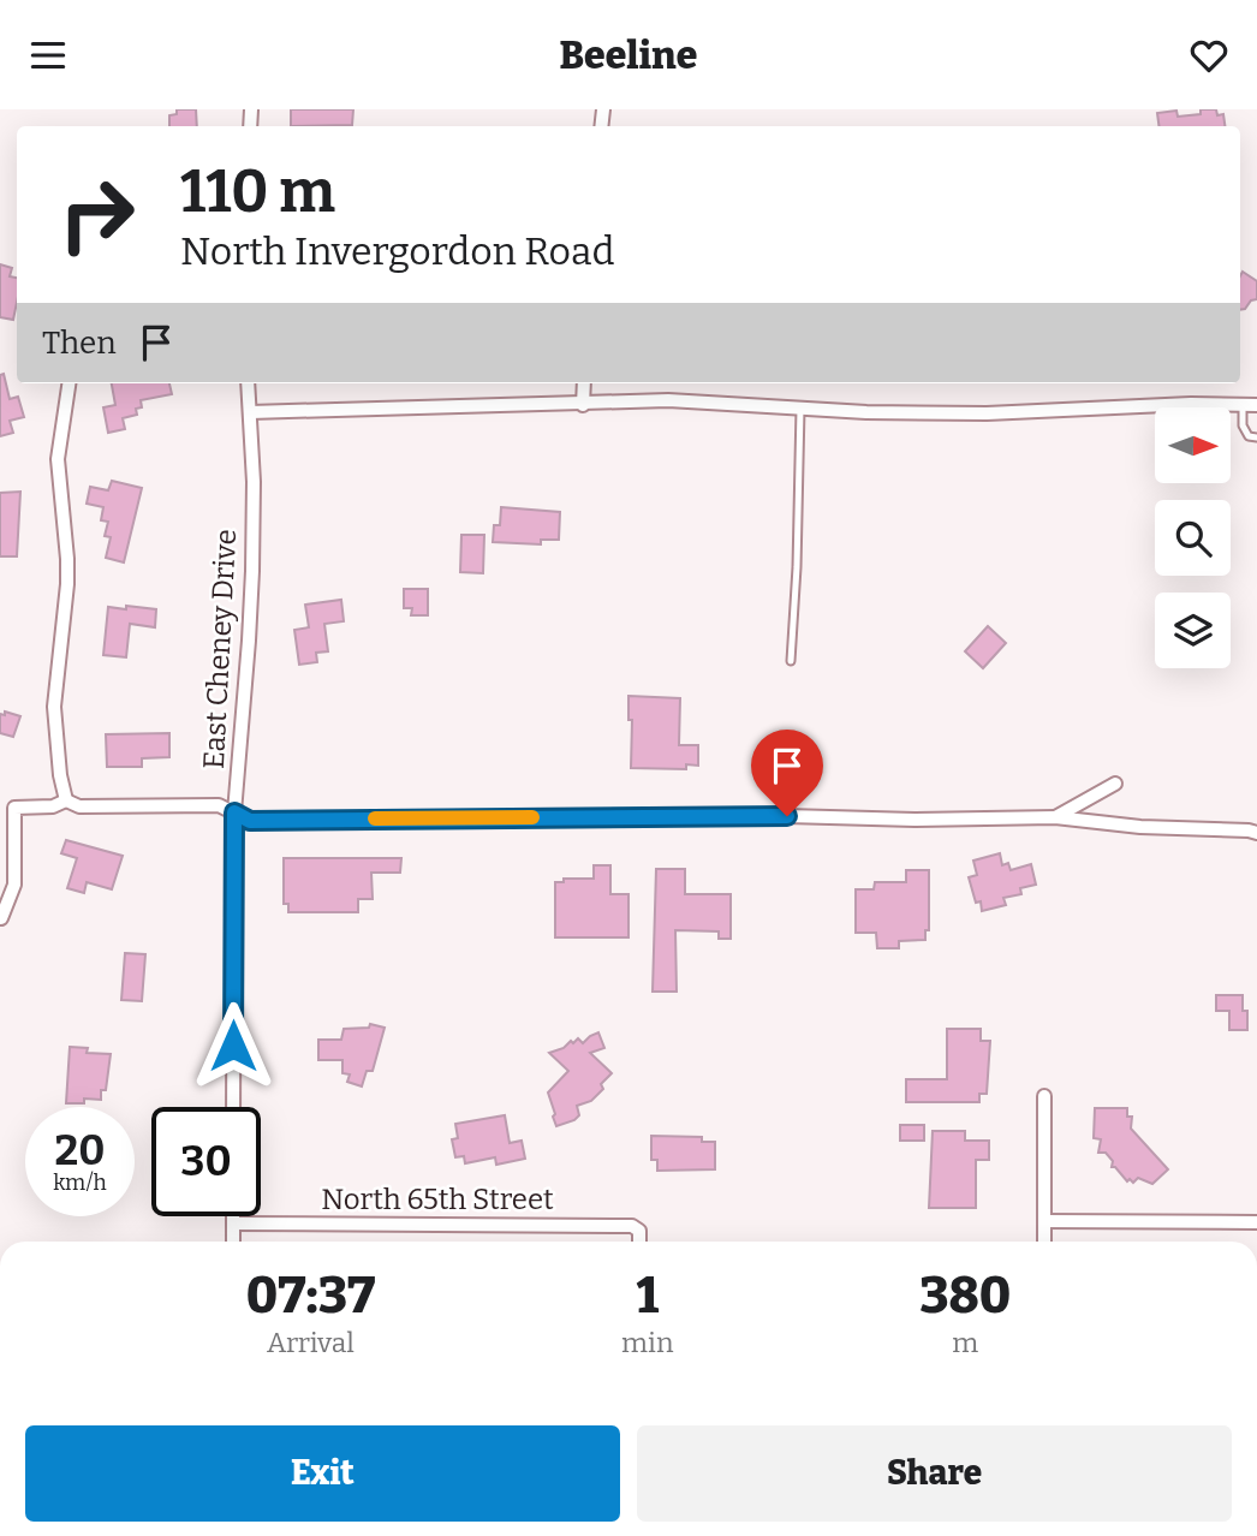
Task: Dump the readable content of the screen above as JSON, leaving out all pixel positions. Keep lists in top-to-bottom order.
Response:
{
  "streets": {
    "street": ["East Cheney Drive", "North 65th Street"]
  },
  "north": "right",
  "page": {
    "header": "Beeline",
    "turn": ["110 m", "North Invergordon Road"],
    "then": "Then",
    "speed": "20 km/h",
    "limit": "30",
    "eta": [
      "07:37",
      "Arrival",
      "1",
      "min",
      "380",
      "m"
    ],
    "buttons": ["Exit", "Share"]
  }
}
